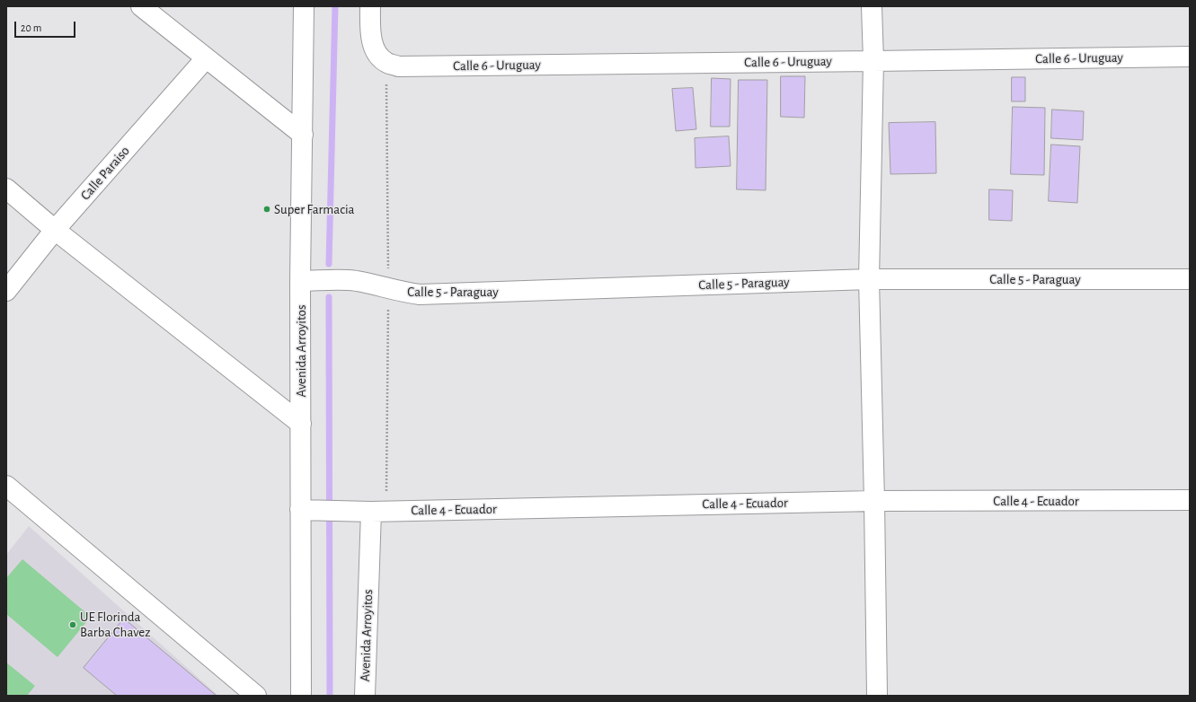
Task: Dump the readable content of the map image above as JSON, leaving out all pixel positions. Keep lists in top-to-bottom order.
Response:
{
  "streets": {
    "street": [
      "Calle 6 - Uruguay",
      "Calle Paraiso",
      "Calle 5 - Paraguay",
      "Avenida Arroyitos",
      "Calle 4 - Ecuador"
    ]
  },
  "crossings": [
    ["Calle 5 - Paraguay", "Avenida Arroyitos"],
    ["Avenida Arroyitos", "Calle 4 - Ecuador"]
  ],
  "places": ["Super Farmacia", "UE Florinda Barba Chavez"],
  "scale_bar": "20 m"
}
